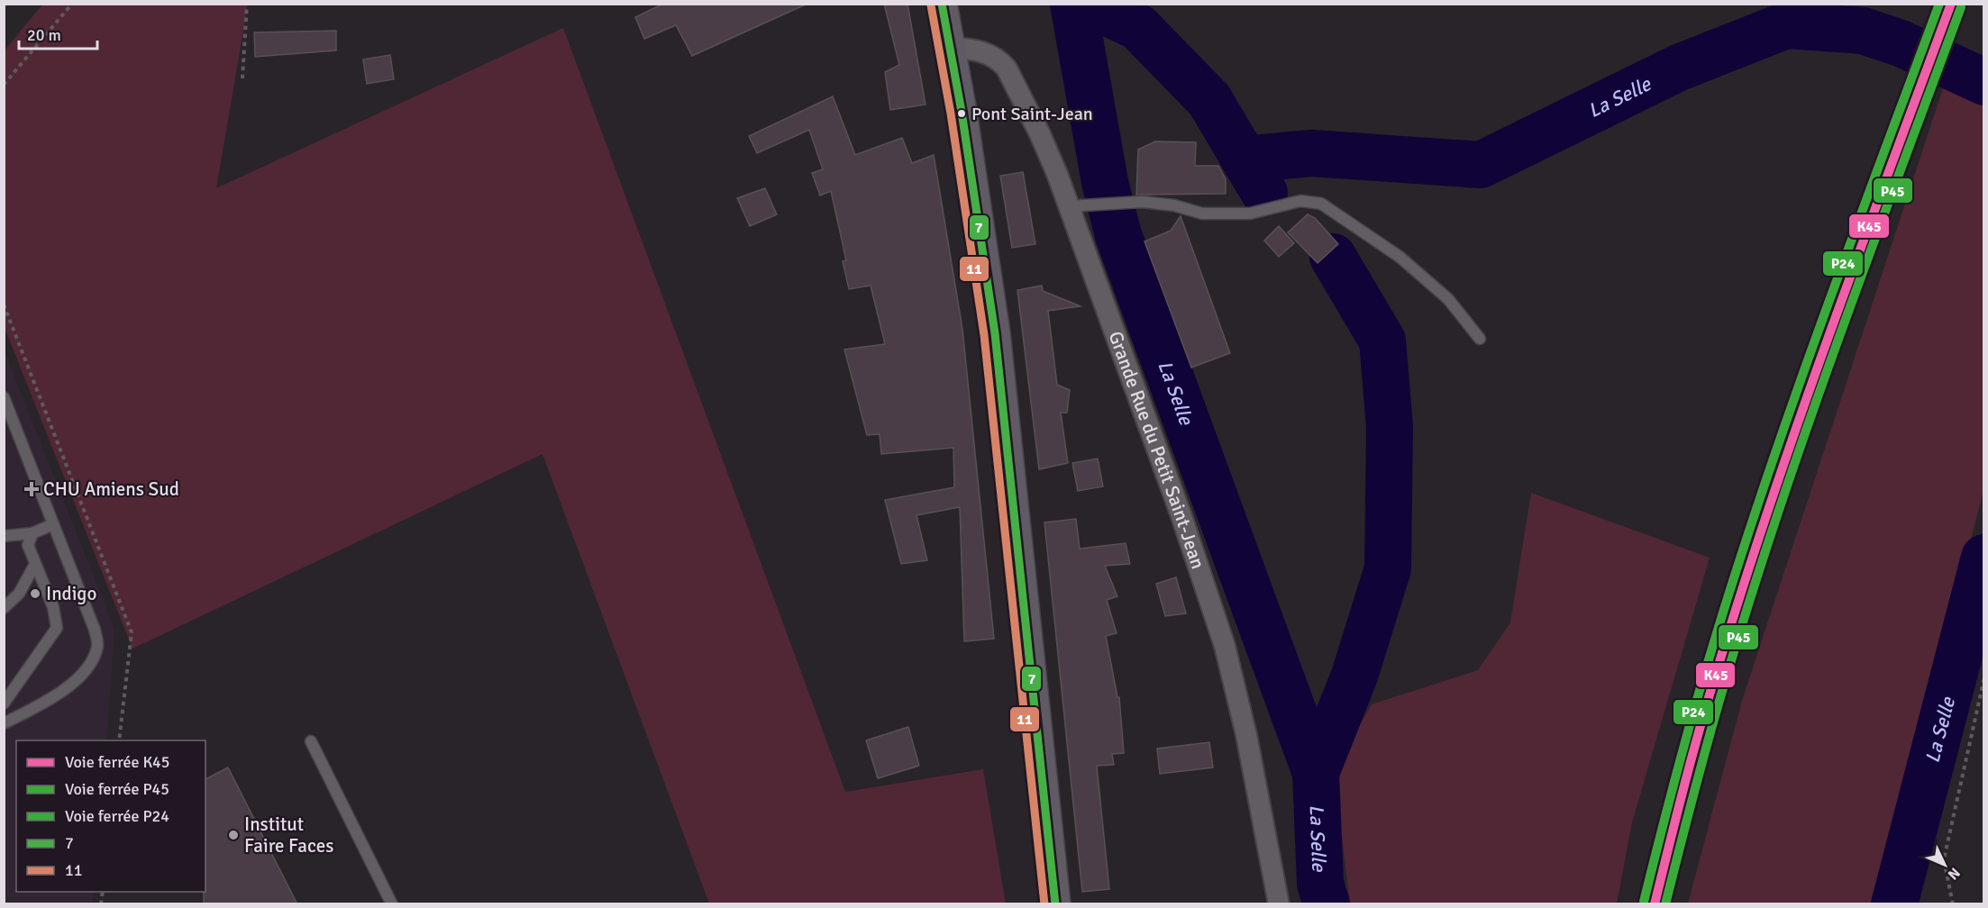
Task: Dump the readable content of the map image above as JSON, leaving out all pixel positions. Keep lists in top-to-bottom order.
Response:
{
  "streets": {
    "street": ["Grande Rue du Petit Saint-Jean"]
  },
  "water": ["La Selle"],
  "places": {
    "other": ["Pont Saint-Jean", "Indigo", "Institut Faire Faces"],
    "health": ["CHU Amiens Sud"]
  },
  "lines": [
    "rail line K45",
    "rail line P24",
    "transit line 7",
    "transit line 11",
    "rail line P45"
  ],
  "legend": [
    "Voie ferrée K45",
    "Voie ferrée P45",
    "Voie ferrée P24",
    "7",
    "11"
  ],
  "scale_bar": "20 m",
  "north": "bottom right"
}
